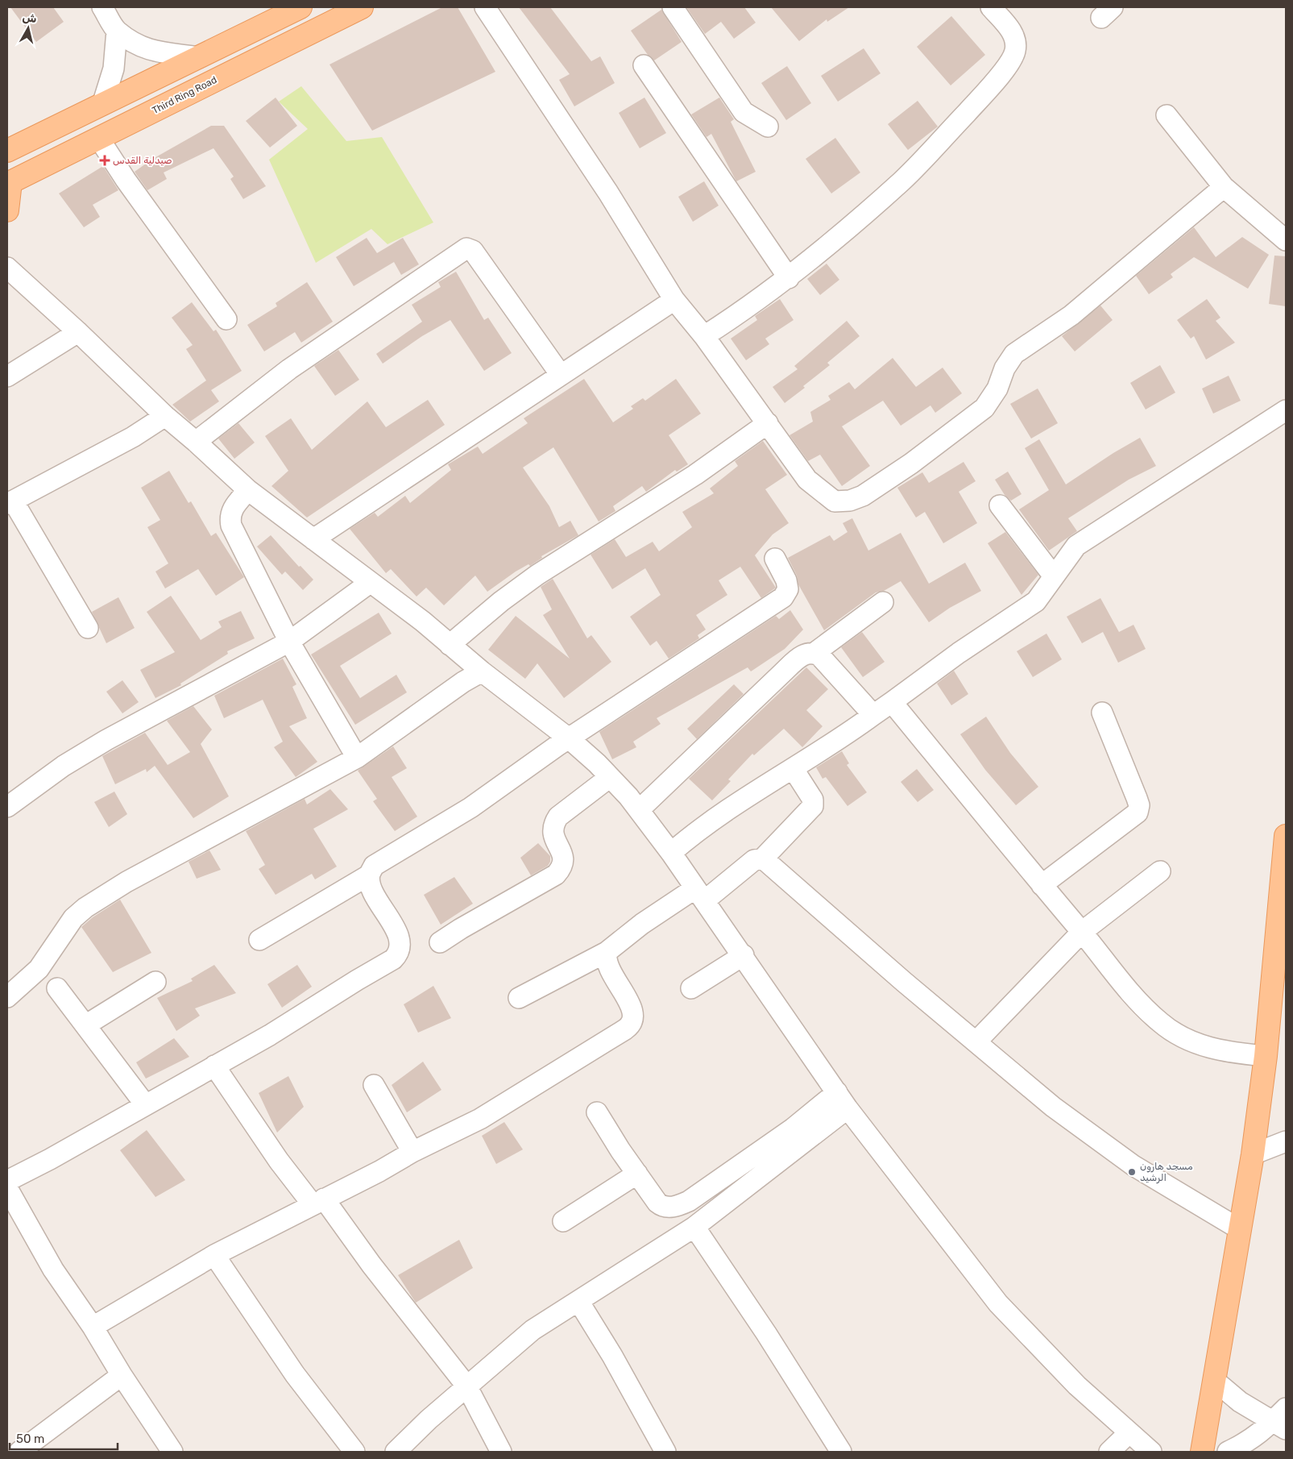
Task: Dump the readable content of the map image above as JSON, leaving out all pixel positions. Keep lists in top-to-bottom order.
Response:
{
  "streets": {
    "main road": ["Third Ring Road"]
  },
  "places": {
    "health": ["صيدلية القدس"],
    "other": ["مسجد هارون الرشيد"]
  },
  "scale_bar": "50 m",
  "north": "top"
}
